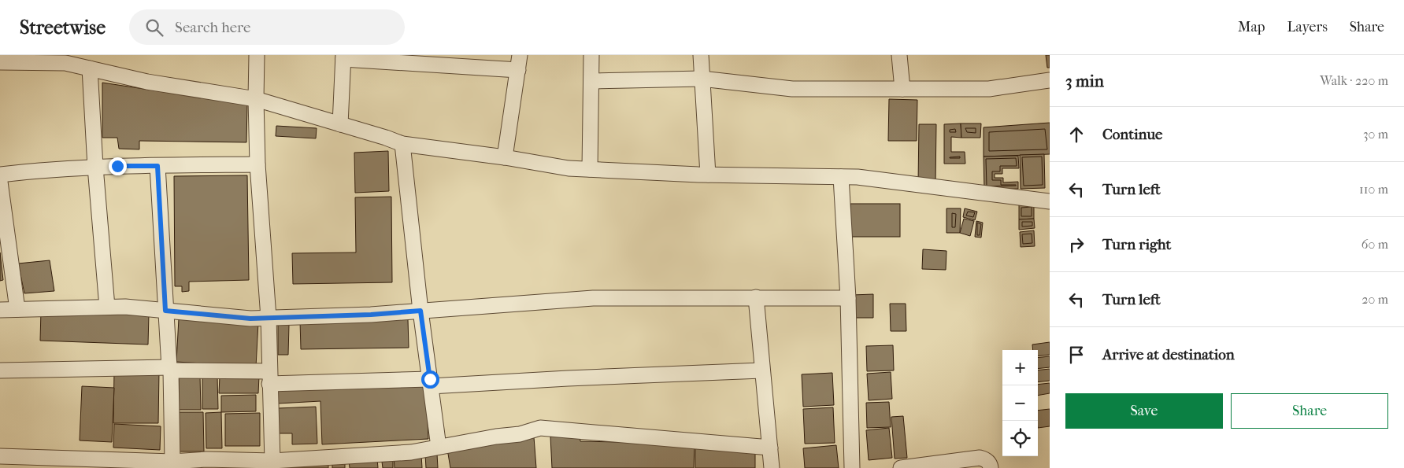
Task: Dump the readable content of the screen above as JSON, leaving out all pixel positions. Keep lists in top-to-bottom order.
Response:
{
  "page": {
    "header": "Streetwise",
    "search": "Search here",
    "nav": ["Map", "Layers", "Share"],
    "heading": ["3 min", "Walk · 220 m"],
    "list": [
      ["Continue", "30 m"],
      ["Turn left", "110 m"],
      ["Turn right", "60 m"],
      ["Turn left", "20 m"],
      "Arrive at destination"
    ],
    "map_buttons": ["+", "−"],
    "buttons": ["Save", "Share"]
  }
}
